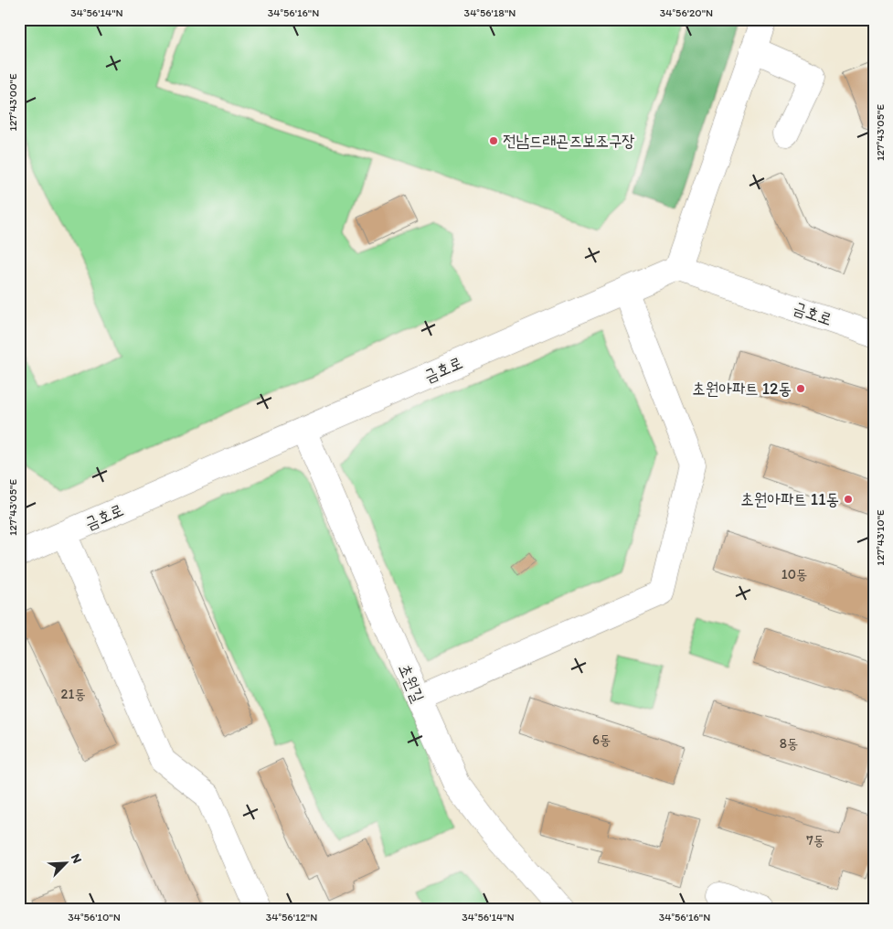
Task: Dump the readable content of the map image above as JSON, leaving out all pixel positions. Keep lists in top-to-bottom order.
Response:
{
  "streets": {
    "street": ["금호로", "초원길"]
  },
  "crossings": [
    ["금호로", "초원길"]
  ],
  "places": ["전남드래곤즈보조구장", "초원아파트 12동", "초원아파트 11동"],
  "house_numbers": [
    "10동",
    "21동",
    "6동",
    "8동",
    "7동"
  ],
  "north": "top right",
  "coordinates": [
    "34°56'14\"N",
    "34°56'16\"N",
    "34°56'18\"N",
    "34°56'20\"N",
    "127°43'00\"E",
    "127°43'05\"E",
    "127°43'10\"E",
    "34°56'10\"N",
    "34°56'12\"N"
  ]
}
